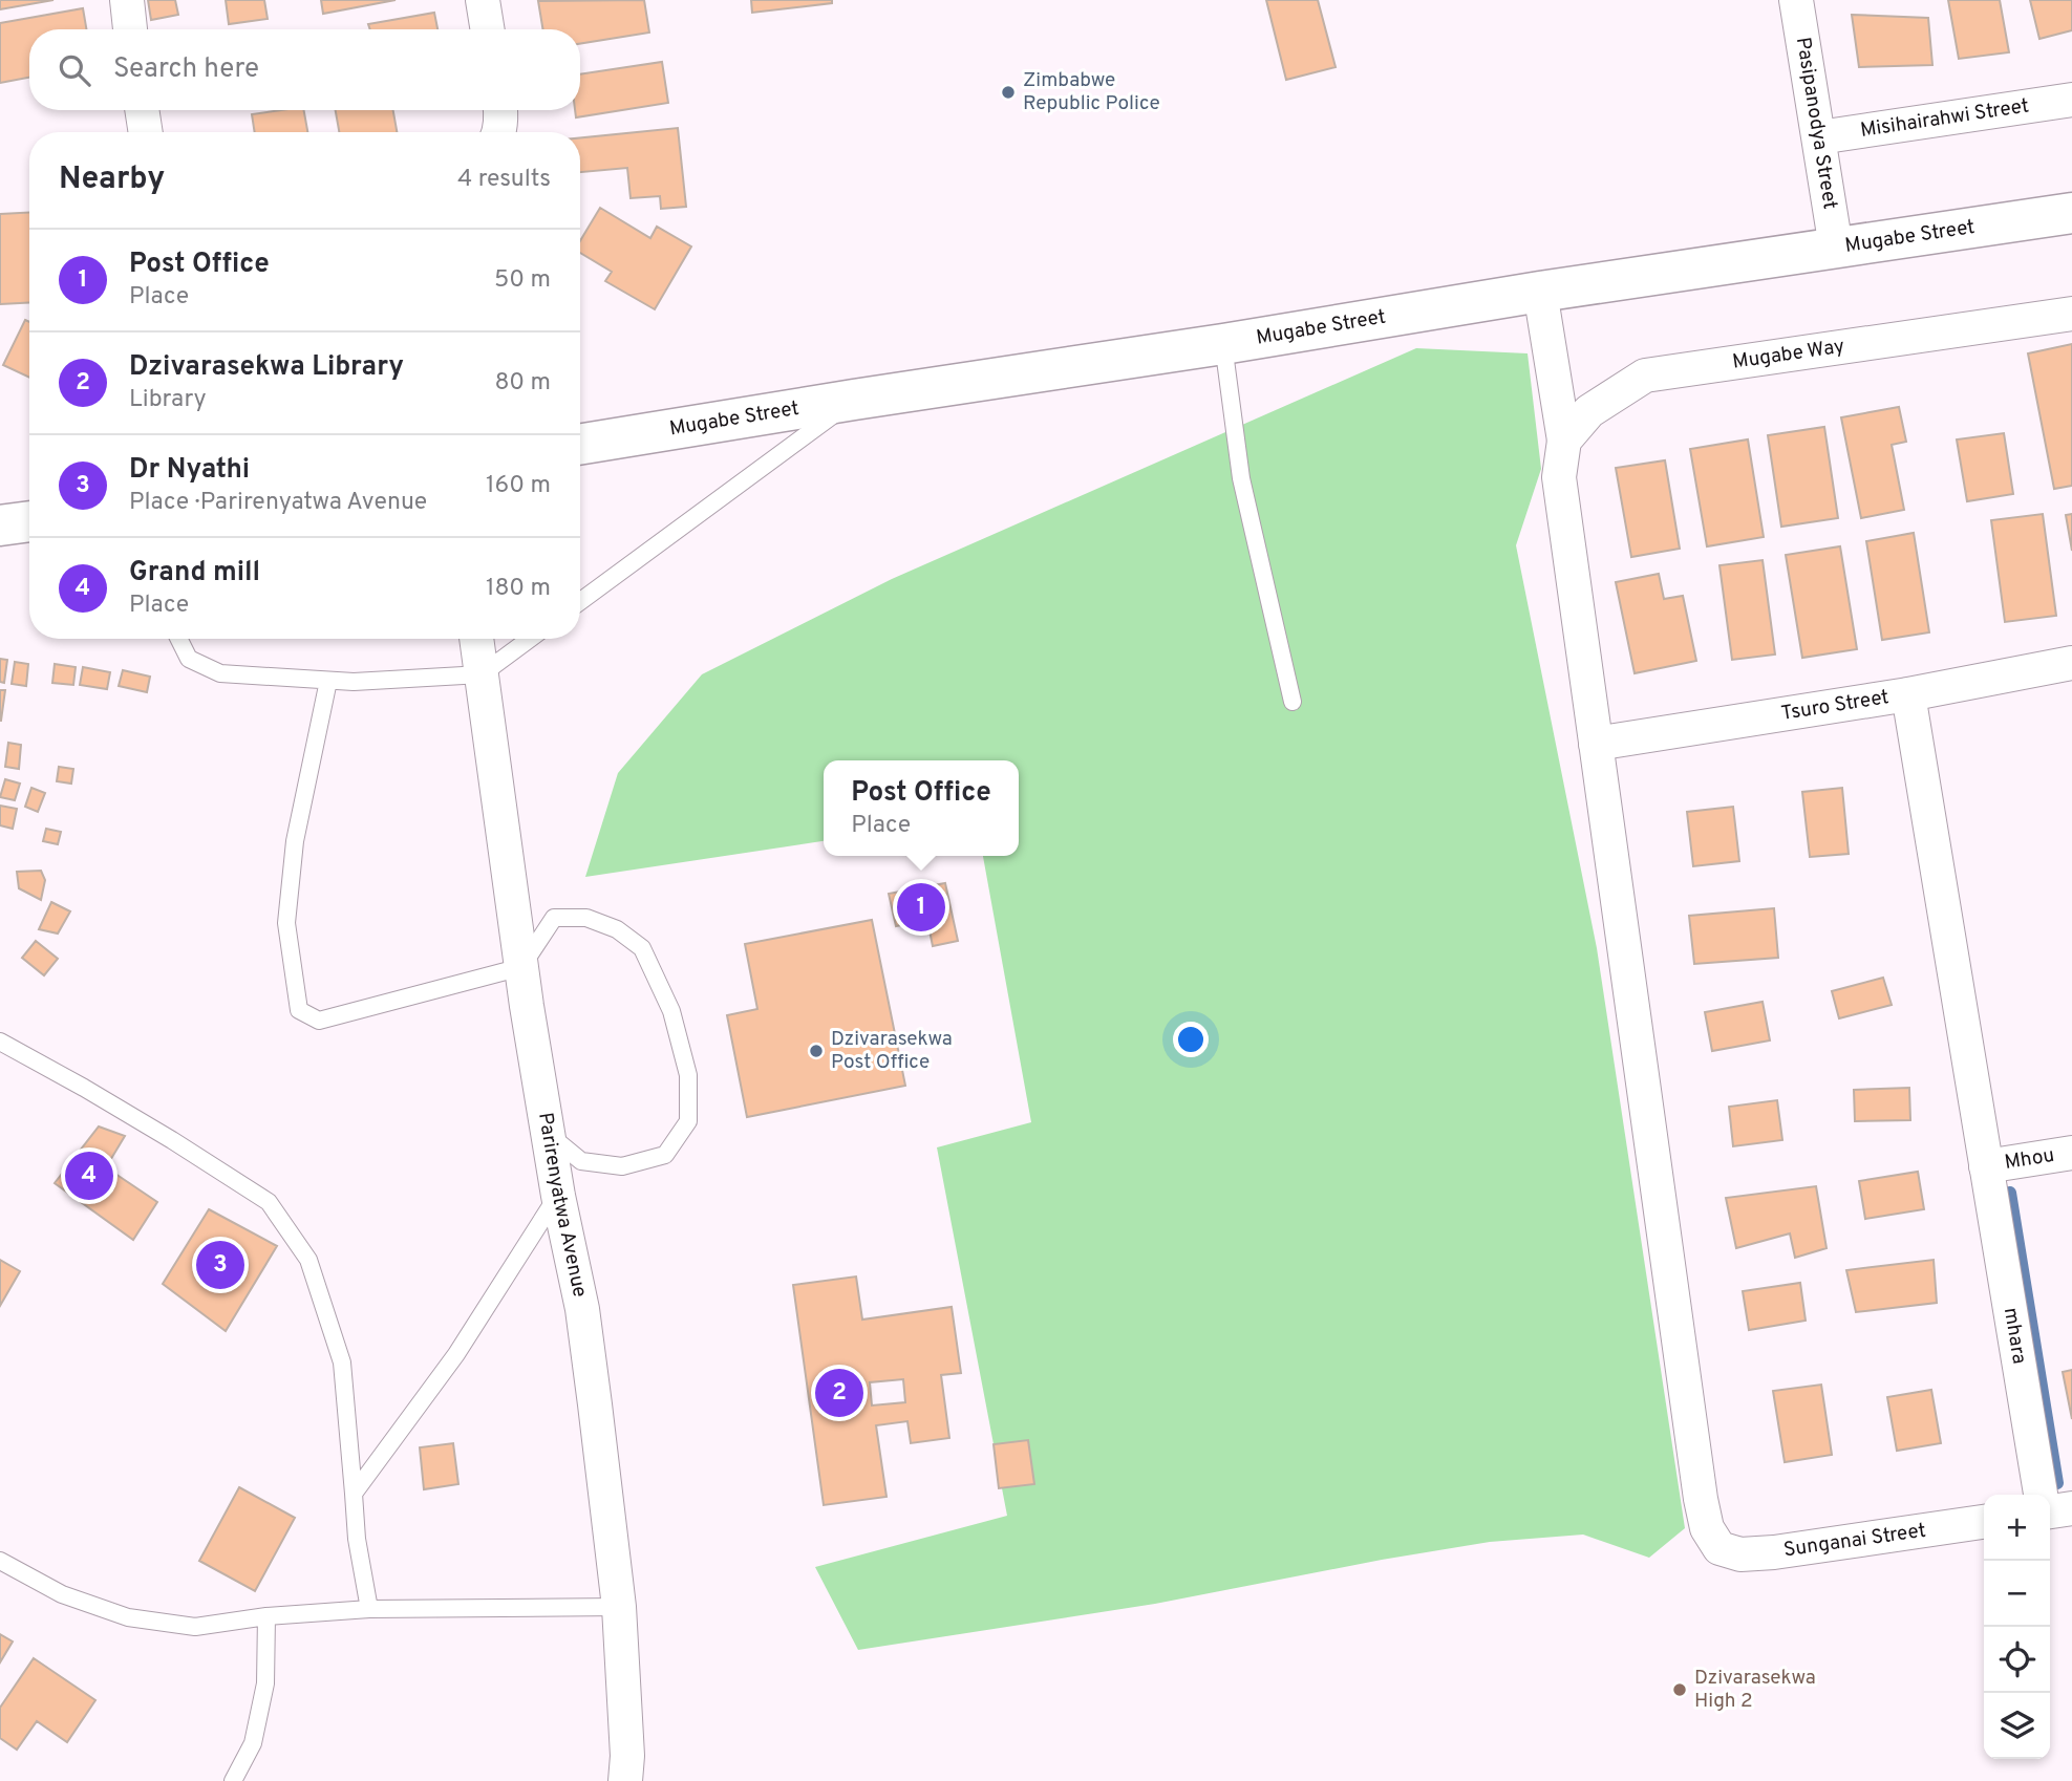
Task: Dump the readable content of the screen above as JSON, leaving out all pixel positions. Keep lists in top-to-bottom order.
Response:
{
  "streets": {
    "street": [
      "Misihairahwi Street",
      "Pasipanodya Street",
      "Mugabe Street",
      "Mugabe Way",
      "Tsuro Street",
      "Mhou",
      "Parirenyatwa Avenue",
      "mhara",
      "Sunganai Street"
    ]
  },
  "crossings": [
    ["Misihairahwi Street", "Pasipanodya Street"],
    ["Pasipanodya Street", "Mugabe Street"],
    ["Tsuro Street", "mhara"],
    ["Tsuro Street", "Sunganai Street"],
    ["Mhou", "mhara"]
  ],
  "places": ["Zimbabwe Republic Police", "Dzivarasekwa Post Office", "Dzivarasekwa High 2"],
  "page": {
    "search": "Search here",
    "heading": ["Nearby", "4 results"],
    "list": [
      {
        "mark": "1",
        "name": "Post Office",
        "note": "Place",
        "value": "50 m"
      },
      {
        "mark": "2",
        "name": "Dzivarasekwa Library",
        "note": "Library",
        "value": "80 m"
      },
      {
        "mark": "3",
        "name": "Dr Nyathi",
        "note": "Place · Parirenyatwa Avenue",
        "value": "160 m"
      },
      {
        "mark": "4",
        "name": "Grand mill",
        "note": "Place",
        "value": "180 m"
      }
    ],
    "popup": ["Post Office", "Place"],
    "pins": [
      "1",
      "4",
      "3",
      "2"
    ],
    "map_buttons": ["+", "−"]
  }
}
